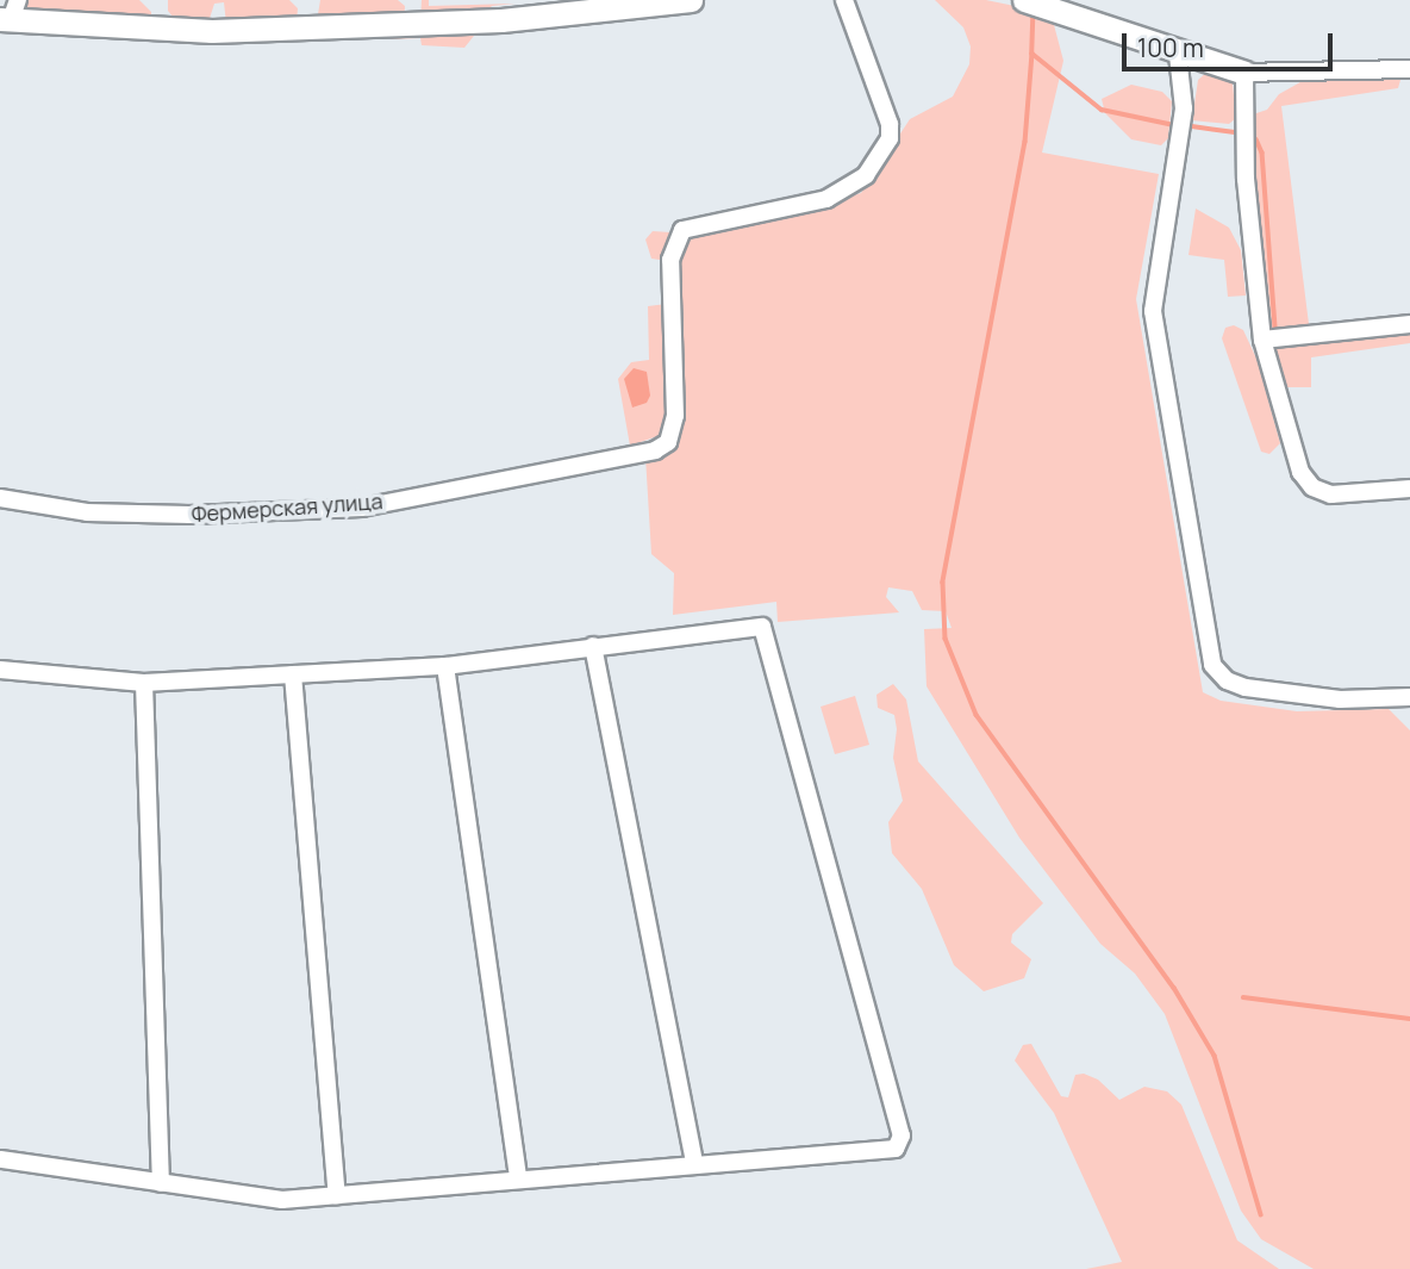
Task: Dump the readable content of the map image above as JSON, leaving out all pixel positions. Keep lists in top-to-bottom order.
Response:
{
  "streets": {
    "street": ["Фермерская улица"]
  },
  "scale_bar": "100 m"
}
